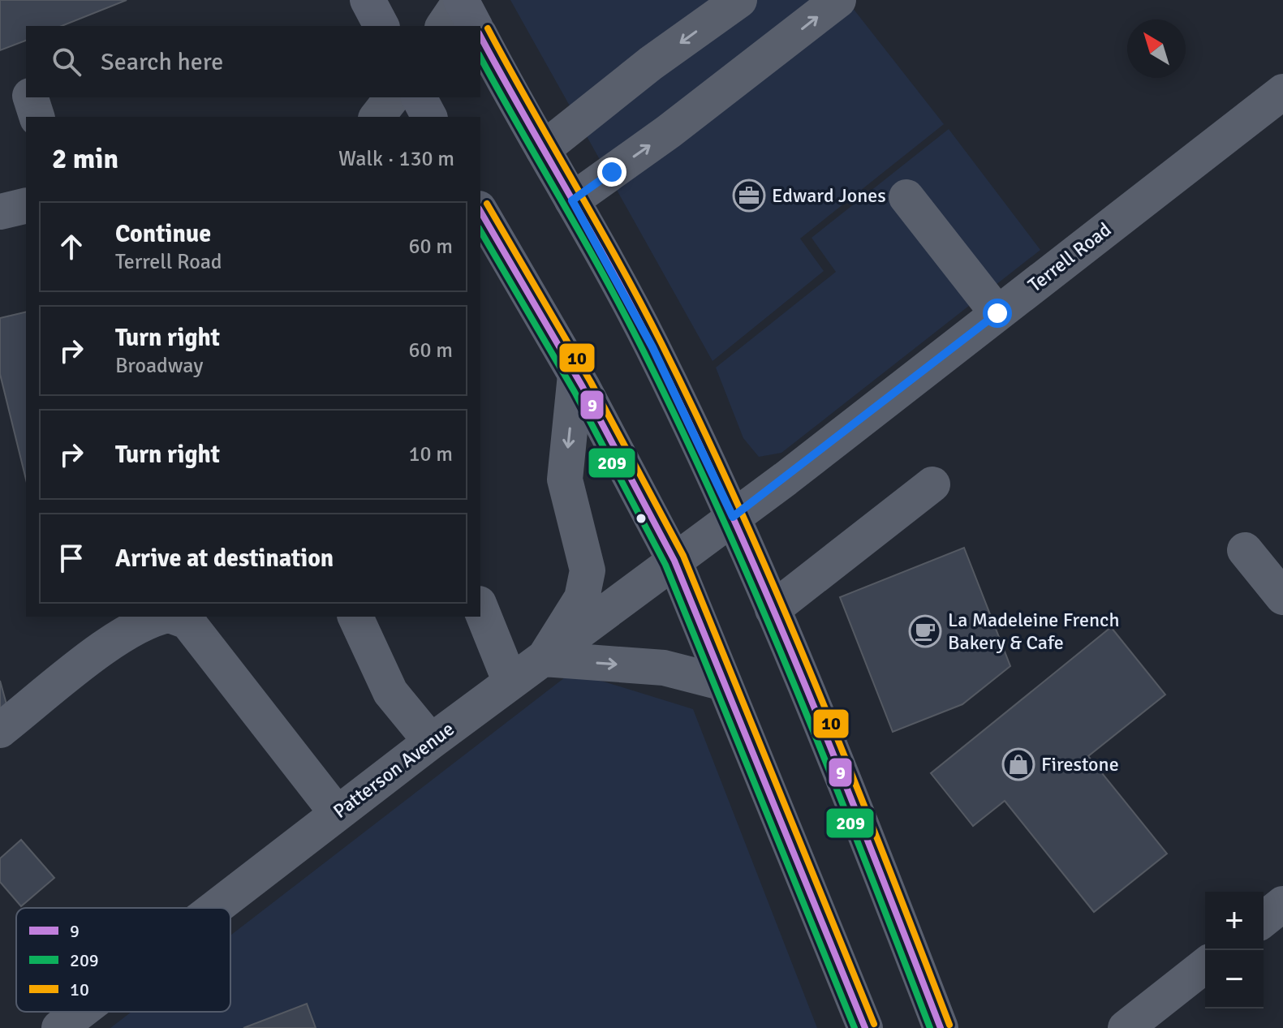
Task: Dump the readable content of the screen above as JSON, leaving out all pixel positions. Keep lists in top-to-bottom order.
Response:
{
  "streets": {
    "street": ["Terrell Road", "Patterson Avenue"]
  },
  "crossings": [
    ["Terrell Road", "Patterson Avenue"]
  ],
  "places": {
    "office": ["Edward Jones"],
    "cafe": ["La Madeleine French Bakery & Cafe"],
    "shop": ["Firestone"]
  },
  "lines": ["transit line 10", "transit line 9", "transit line 209"],
  "legend": ["9", "209", "10"],
  "north": "top left",
  "page": {
    "search": "Search here",
    "heading": ["2 min", "Walk · 130 m"],
    "list": [
      ["Continue", "Terrell Road", "60 m"],
      ["Turn right", "Broadway", "60 m"],
      ["Turn right", "10 m"],
      "Arrive at destination"
    ],
    "map_buttons": ["+", "−"]
  }
}
